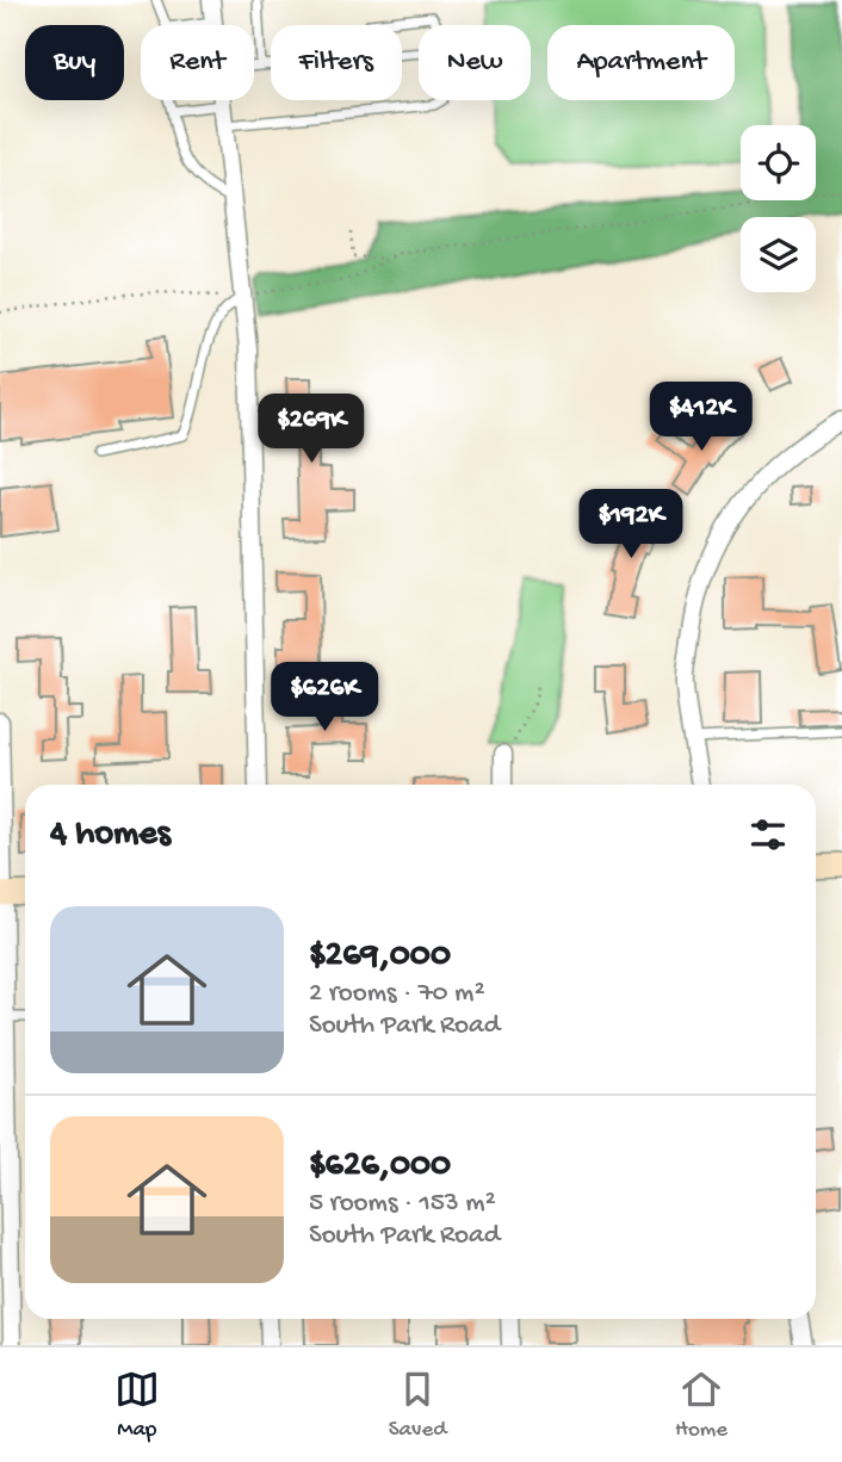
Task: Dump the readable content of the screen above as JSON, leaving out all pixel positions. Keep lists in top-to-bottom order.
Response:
{
  "page": {
    "chip": [
      "Buy",
      "Rent",
      "Filters",
      "New",
      "Apartment"
    ],
    "price": [
      "$412K",
      "$269K",
      "$192K",
      "$626K"
    ],
    "heading": "4 homes",
    "list": [
      {
        "name": "$269,000",
        "note": "2 rooms · 70 m² · South Park Road"
      },
      {
        "name": "$626,000",
        "note": "5 rooms · 153 m² · South Park Road"
      }
    ],
    "tabs": ["Map", "Saved", "Home"]
  }
}
